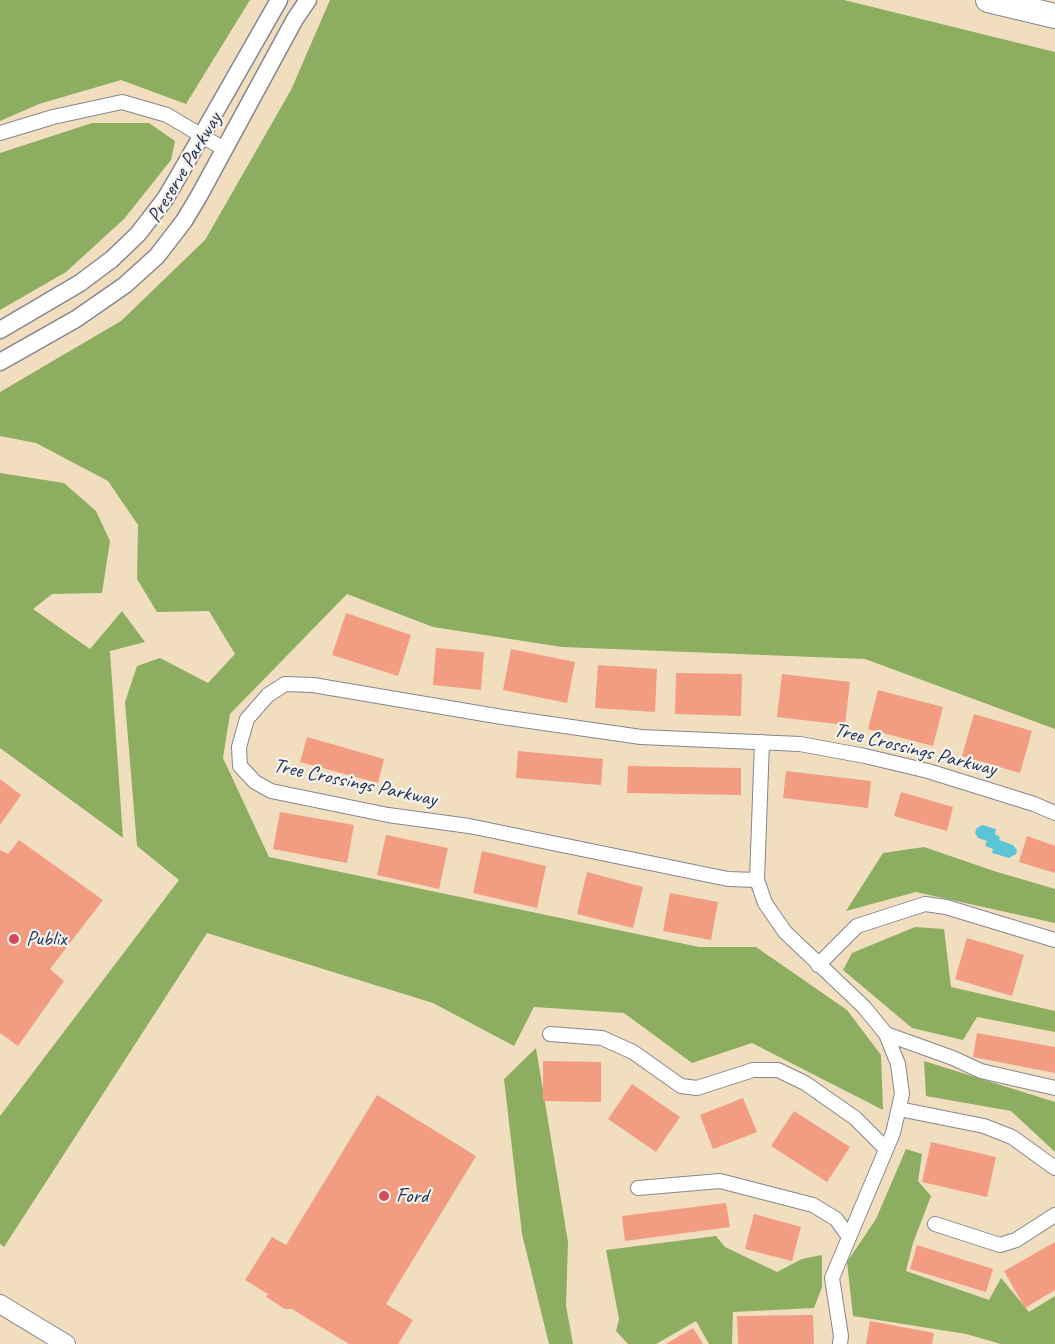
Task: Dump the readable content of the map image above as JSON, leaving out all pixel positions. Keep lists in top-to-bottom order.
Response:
{
  "streets": {
    "street": ["Preserve Parkway", "Tree Crossings Parkway"]
  },
  "places": ["Publix", "Ford"]
}
